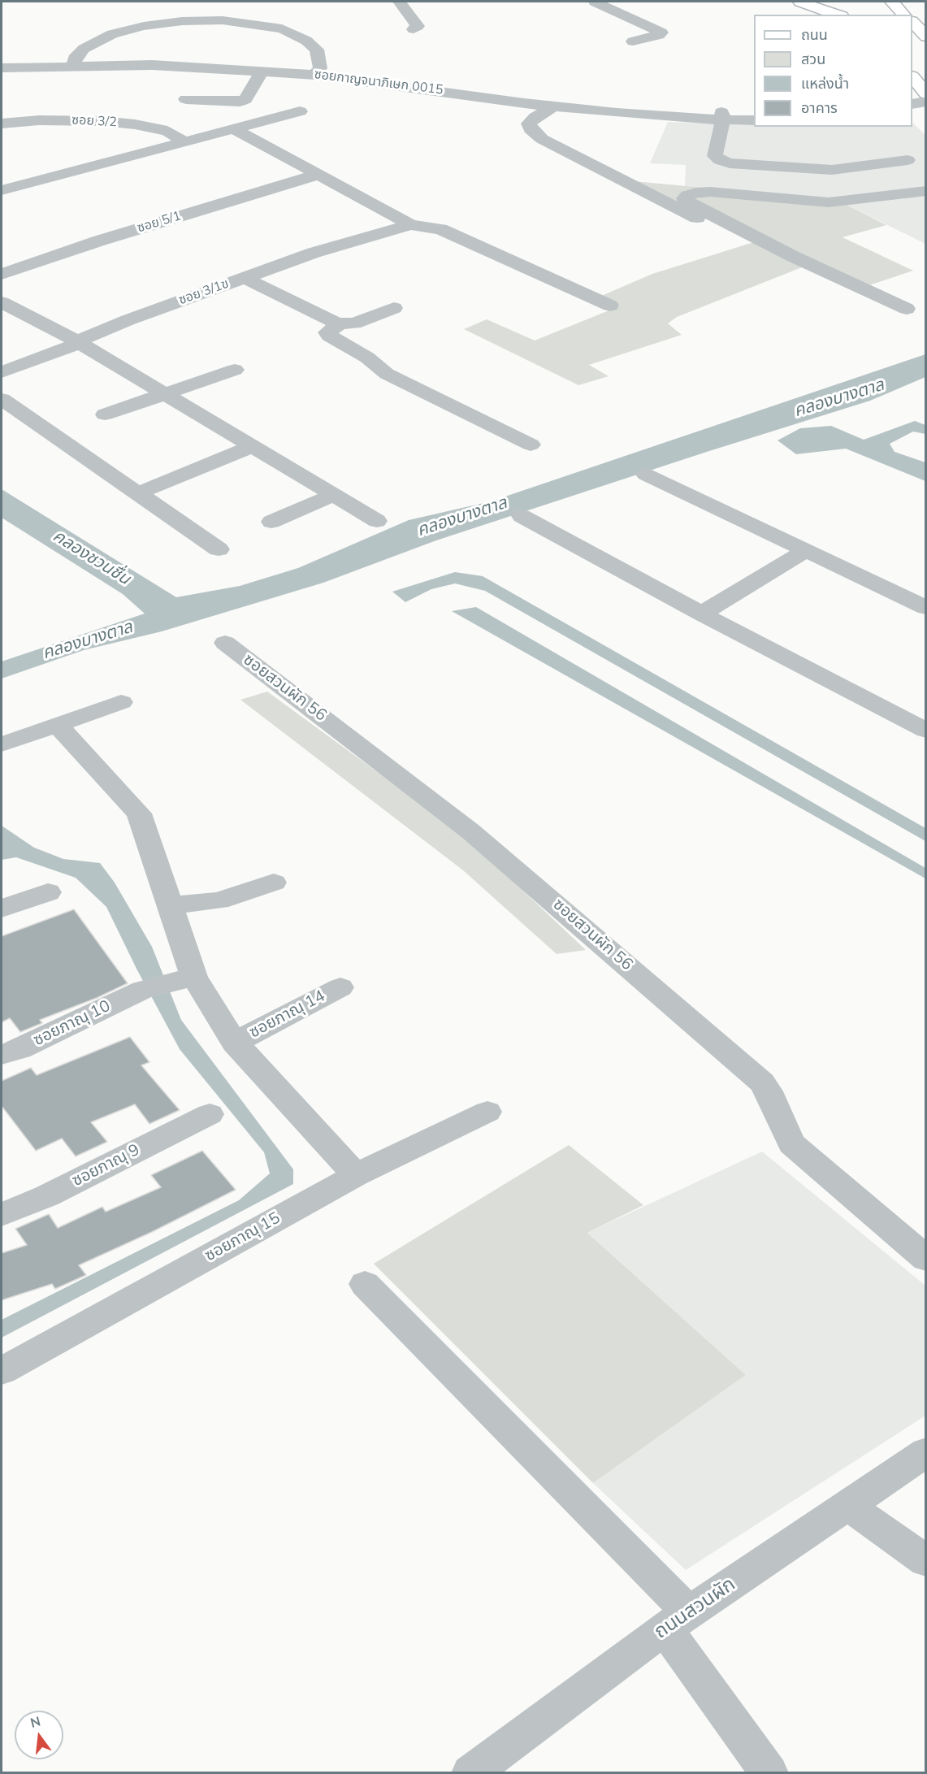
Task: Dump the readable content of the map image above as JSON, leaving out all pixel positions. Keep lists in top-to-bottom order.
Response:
{
  "streets": {
    "street": [
      "ซอยกาญจนาภิเษก 0015",
      "ซอย 3/2",
      "ซอย 5/1",
      "ซอย 3/1ข",
      "ซอยสวนผัก 56",
      "ซอยภาณุ 14",
      "ซอยภาณุ 10",
      "ซอยภาณุ 9",
      "ซอยภาณุ 15",
      "ถนนสวนผัก"
    ]
  },
  "water": ["คลองบางตาล", "คลองชวนชื่น"],
  "legend": [
    "ถนน",
    "สวน",
    "แหล่งน้ำ",
    "อาคาร"
  ],
  "north": "top"
}
